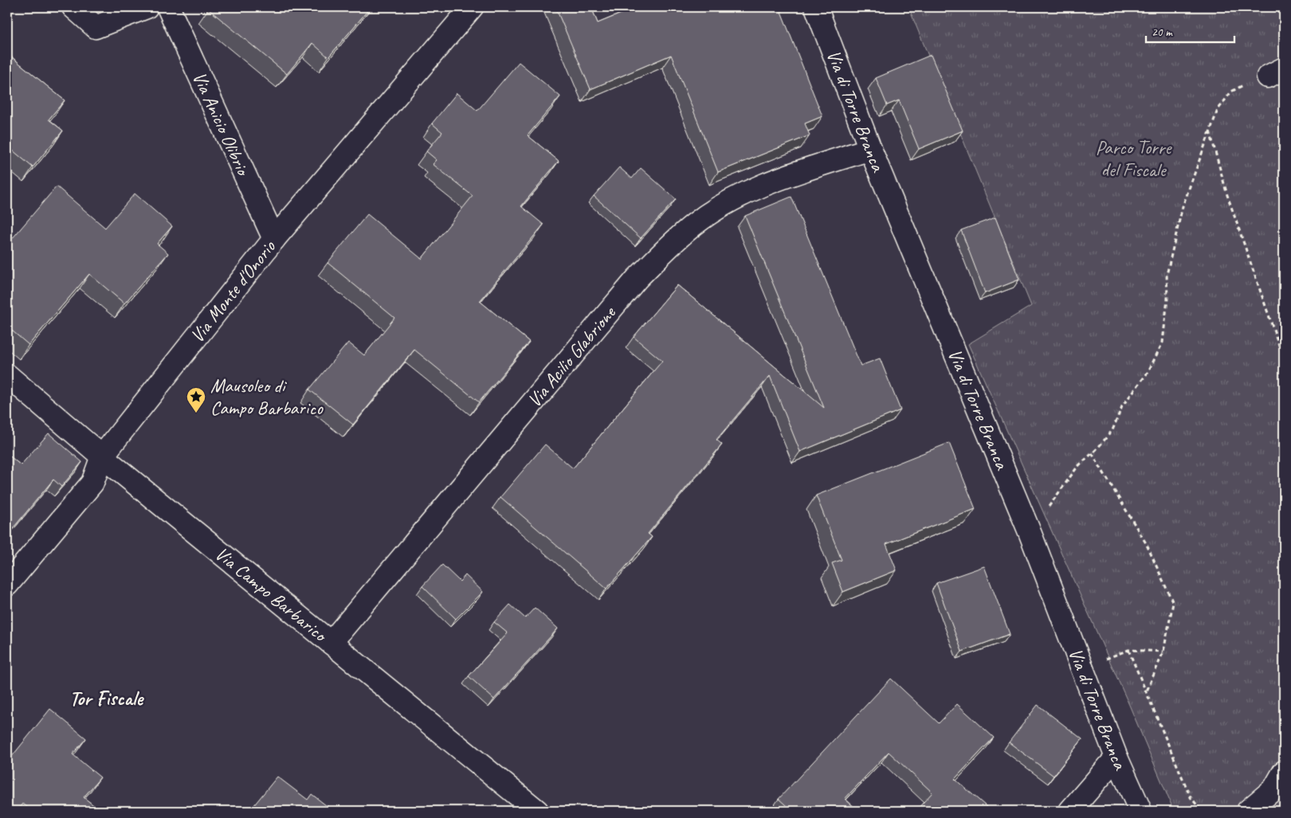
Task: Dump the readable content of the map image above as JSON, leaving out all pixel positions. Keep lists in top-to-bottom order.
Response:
{
  "streets": {
    "street": [
      "Via di Torre Branca",
      "Via Anicio Olibrio",
      "Via Monte d'Onorio",
      "Via Acilio Glabrione",
      "Via Campo Barbarico"
    ]
  },
  "crossings": [
    ["Via di Torre Branca", "Via Acilio Glabrione"],
    ["Via Anicio Olibrio", "Via Monte d'Onorio"],
    ["Via Monte d'Onorio", "Via Campo Barbarico"],
    ["Via Acilio Glabrione", "Via Campo Barbarico"]
  ],
  "districts": ["Tor Fiscale"],
  "parks": ["Parco Torre del Fiscale"],
  "places": {
    "place": ["Mausoleo di Campo Barbarico"]
  },
  "scale_bar": "20 m"
}
